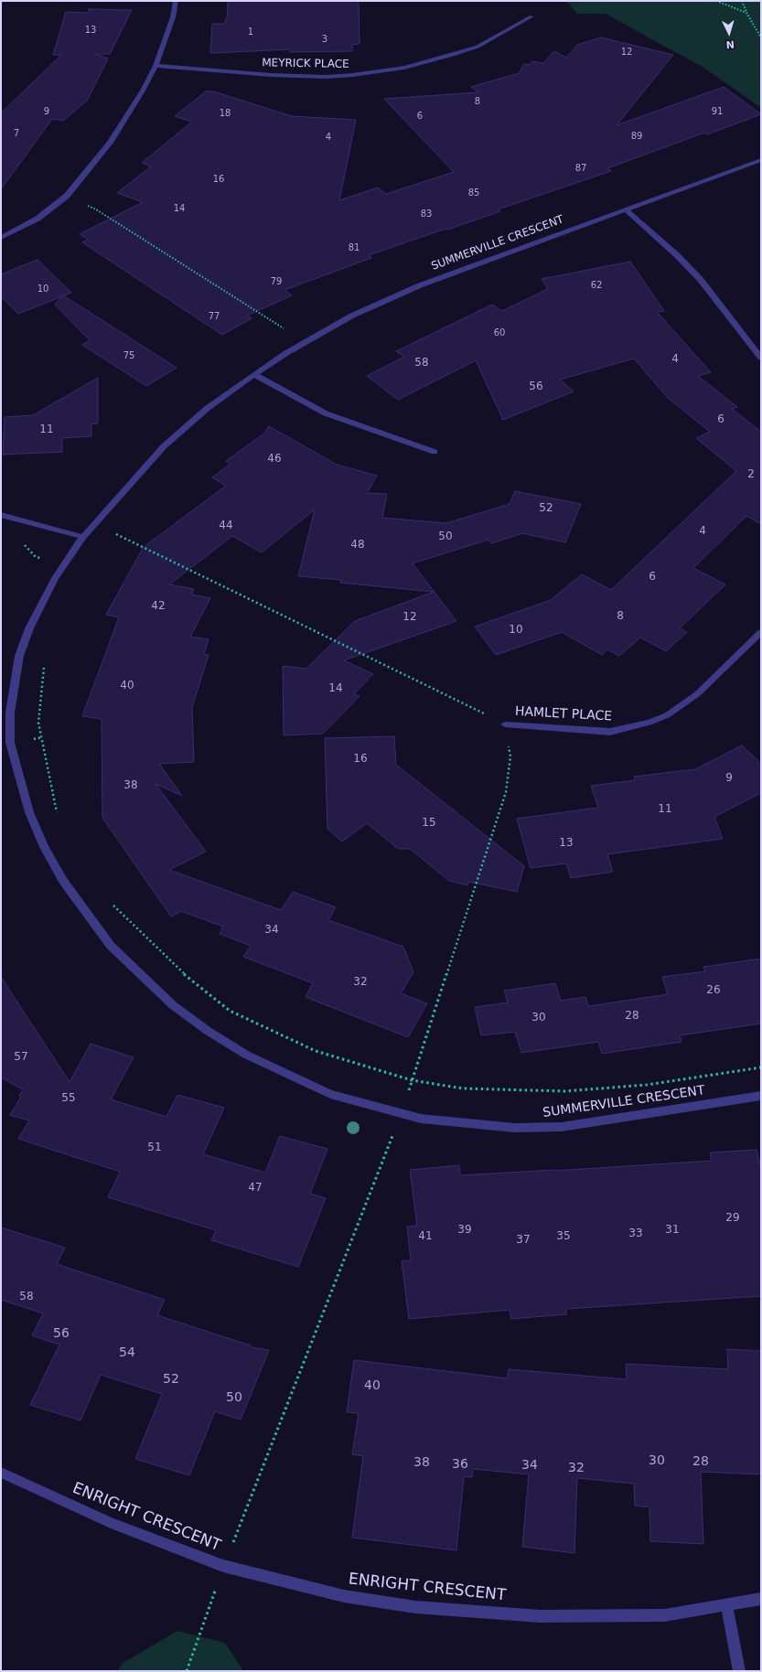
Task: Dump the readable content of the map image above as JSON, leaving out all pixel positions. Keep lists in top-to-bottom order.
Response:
{
  "streets": {
    "street": [
      "MEYRICK PLACE",
      "SUMMERVILLE CRESCENT",
      "HAMLET PLACE",
      "ENRIGHT CRESCENT"
    ]
  },
  "house_numbers": [
    "13",
    "1",
    "3",
    "12",
    "8",
    "9",
    "91",
    "18",
    "6",
    "7",
    "89",
    "4",
    "87",
    "16",
    "85",
    "14",
    "83",
    "81",
    "79",
    "62",
    "10",
    "77",
    "60",
    "75",
    "4",
    "58",
    "56",
    "6",
    "11",
    "46",
    "2",
    "52",
    "44",
    "4",
    "50",
    "48",
    "6",
    "42",
    "8",
    "12",
    "10",
    "40",
    "14",
    "16",
    "9",
    "38",
    "11",
    "15",
    "13",
    "34",
    "32",
    "26",
    "28",
    "30",
    "57",
    "55",
    "51",
    "47",
    "29",
    "39",
    "31",
    "33",
    "41",
    "35",
    "37",
    "58",
    "56",
    "54",
    "52",
    "40",
    "50",
    "30",
    "28",
    "38",
    "36",
    "34",
    "32"
  ],
  "north": "bottom"
}
